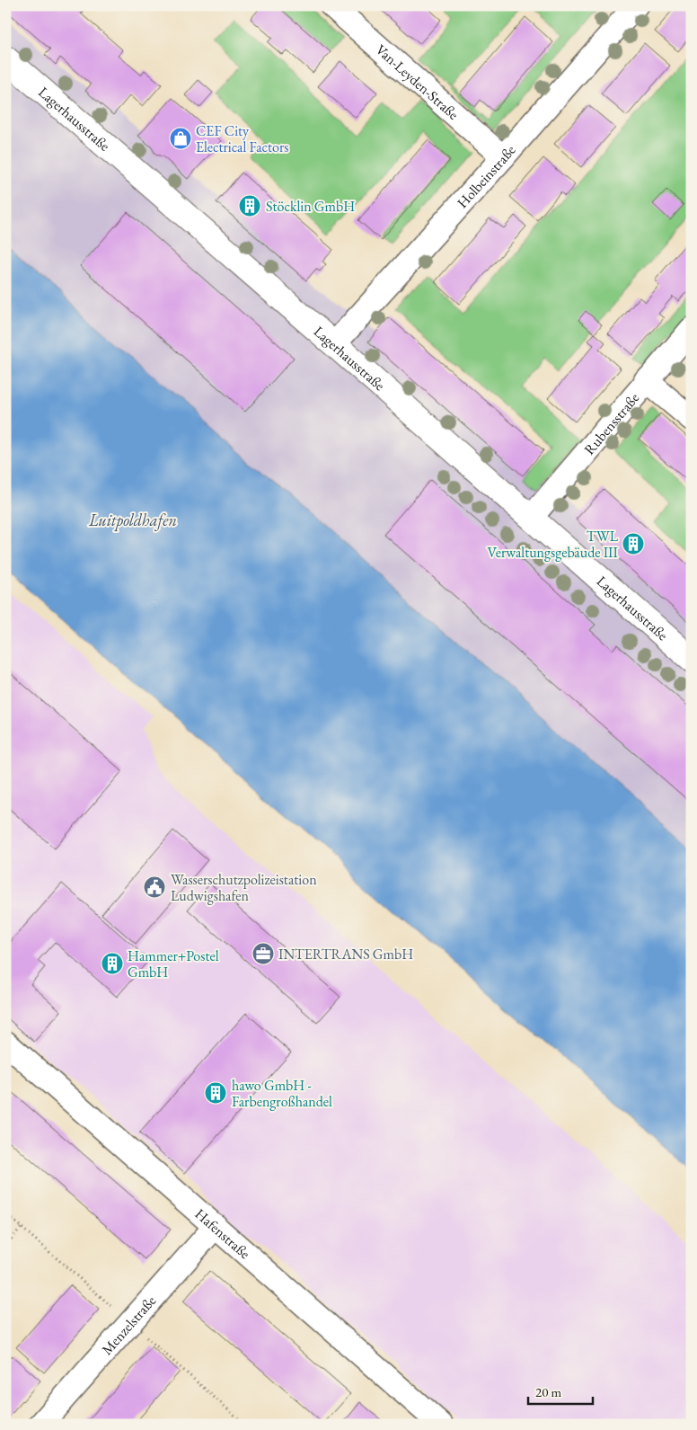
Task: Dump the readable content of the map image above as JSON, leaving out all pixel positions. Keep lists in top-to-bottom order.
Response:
{
  "streets": {
    "street": [
      "Van-Leyden-Straße",
      "Lagerhausstraße",
      "Holbeinstraße",
      "Rubensstraße",
      "Hafenstraße",
      "Menzelstraße"
    ]
  },
  "crossings": [
    ["Van-Leyden-Straße", "Holbeinstraße"],
    ["Lagerhausstraße", "Holbeinstraße"],
    ["Lagerhausstraße", "Rubensstraße"],
    ["Hafenstraße", "Menzelstraße"]
  ],
  "water": ["Luitpoldhafen"],
  "places": {
    "shop": ["CEF City Electrical Factors"],
    "building": [
      "Stöcklin GmbH",
      "TWL Verwaltungsgebäude III",
      "Hammer+Postel GmbH",
      "hawo GmbH - Farbengroßhandel"
    ],
    "public building": ["Wasserschutzpolizeistation Ludwigshafen"],
    "office": ["INTERTRANS GmbH"]
  },
  "scale_bar": "20 m"
}
